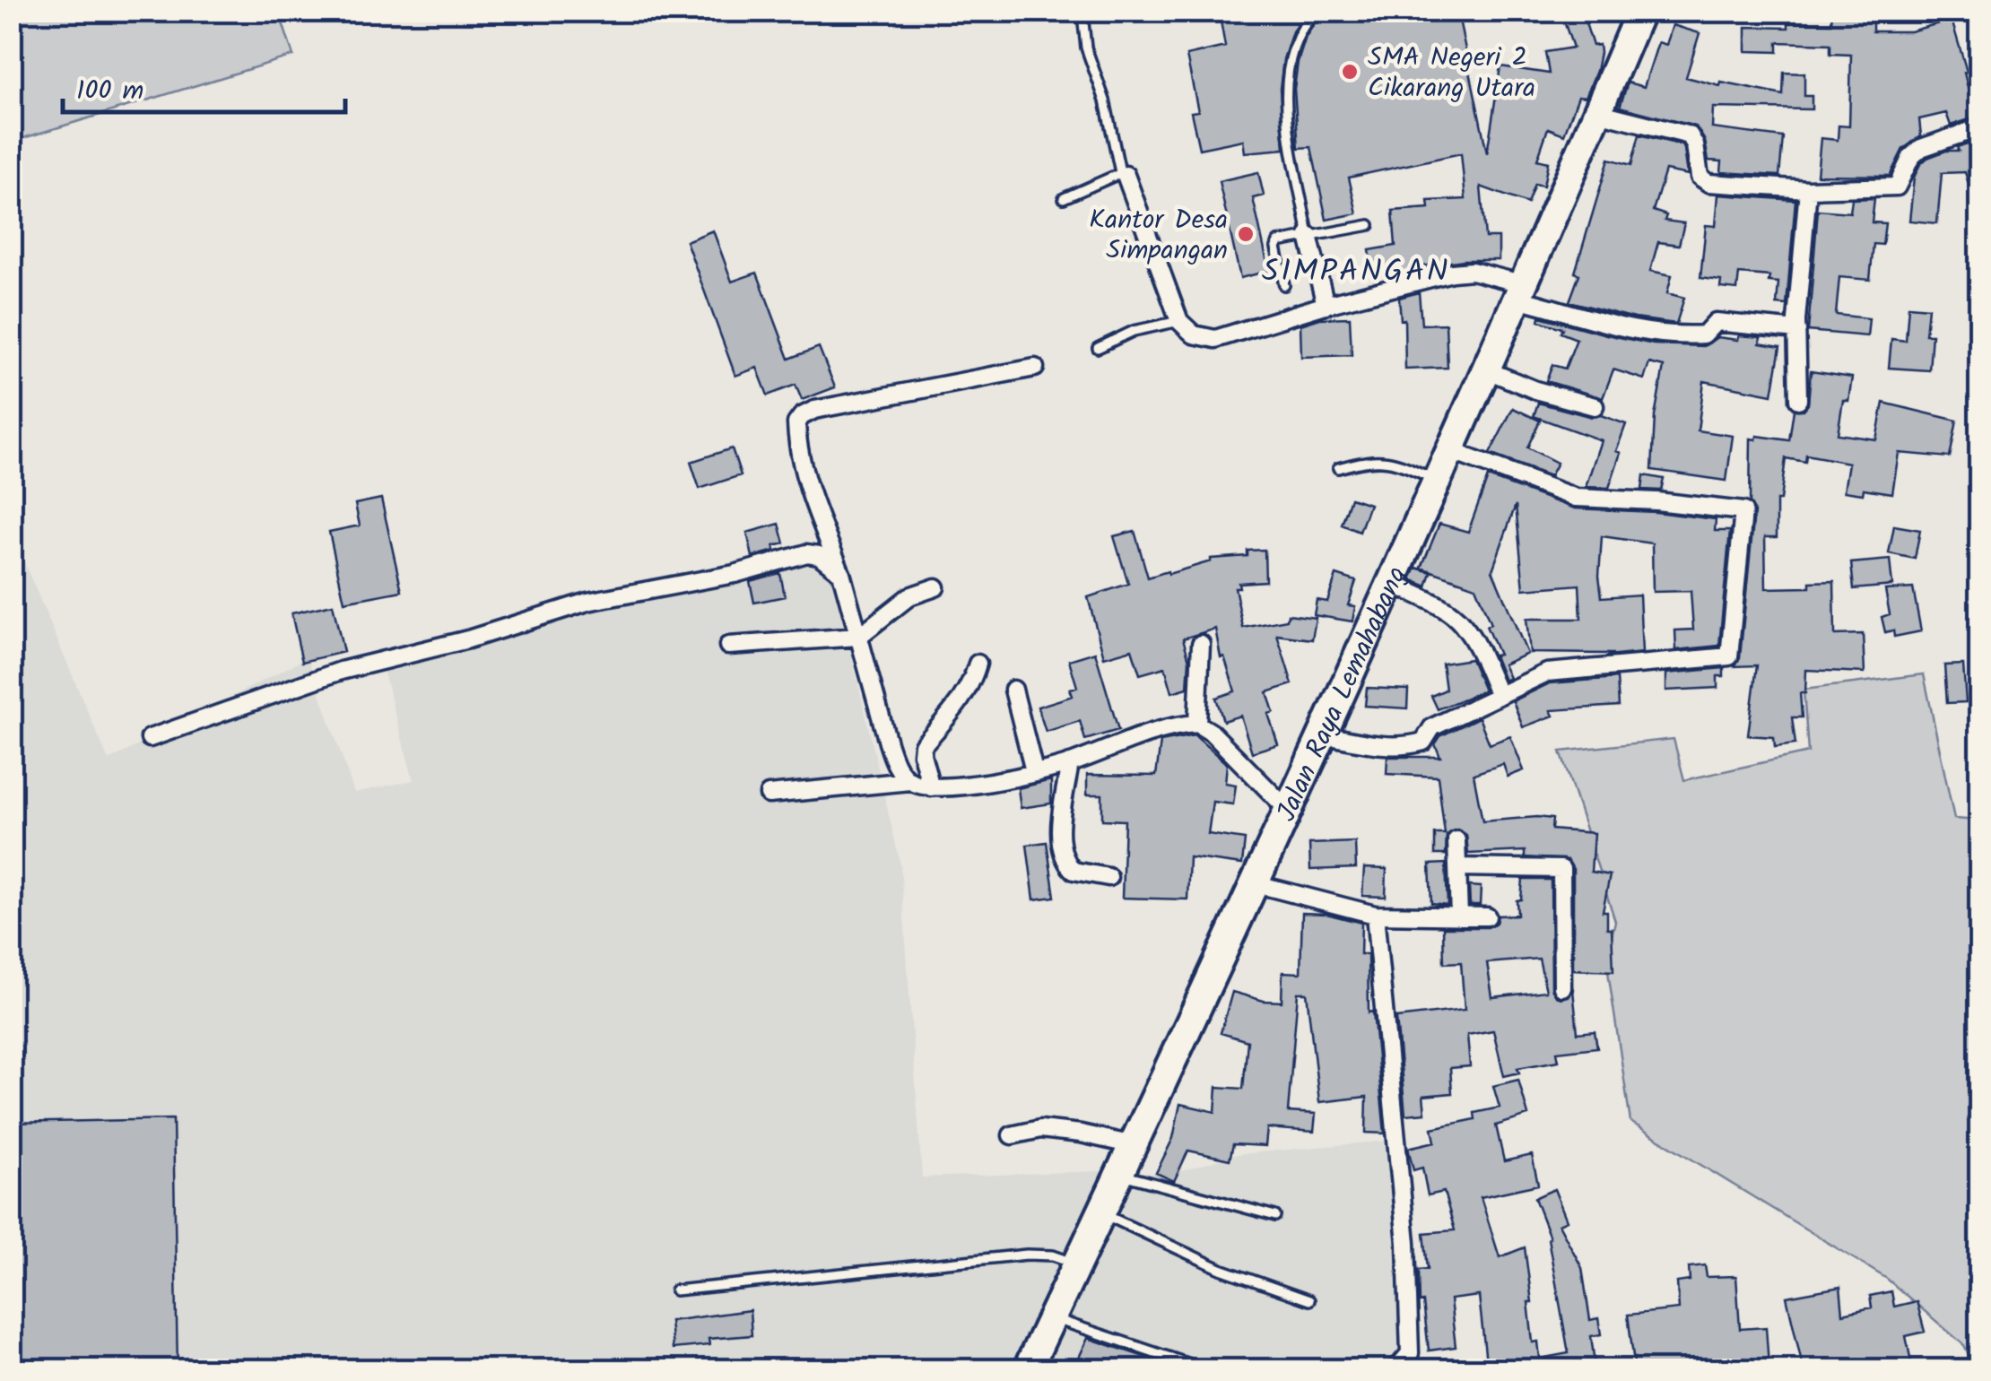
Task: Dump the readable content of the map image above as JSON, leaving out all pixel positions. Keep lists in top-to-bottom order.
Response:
{
  "streets": {
    "main road": ["Jalan Raya Lemahabang"]
  },
  "districts": ["SIMPANGAN"],
  "places": ["SMA Negeri 2 Cikarang Utara", "Kantor Desa Simpangan"],
  "scale_bar": "100 m"
}
